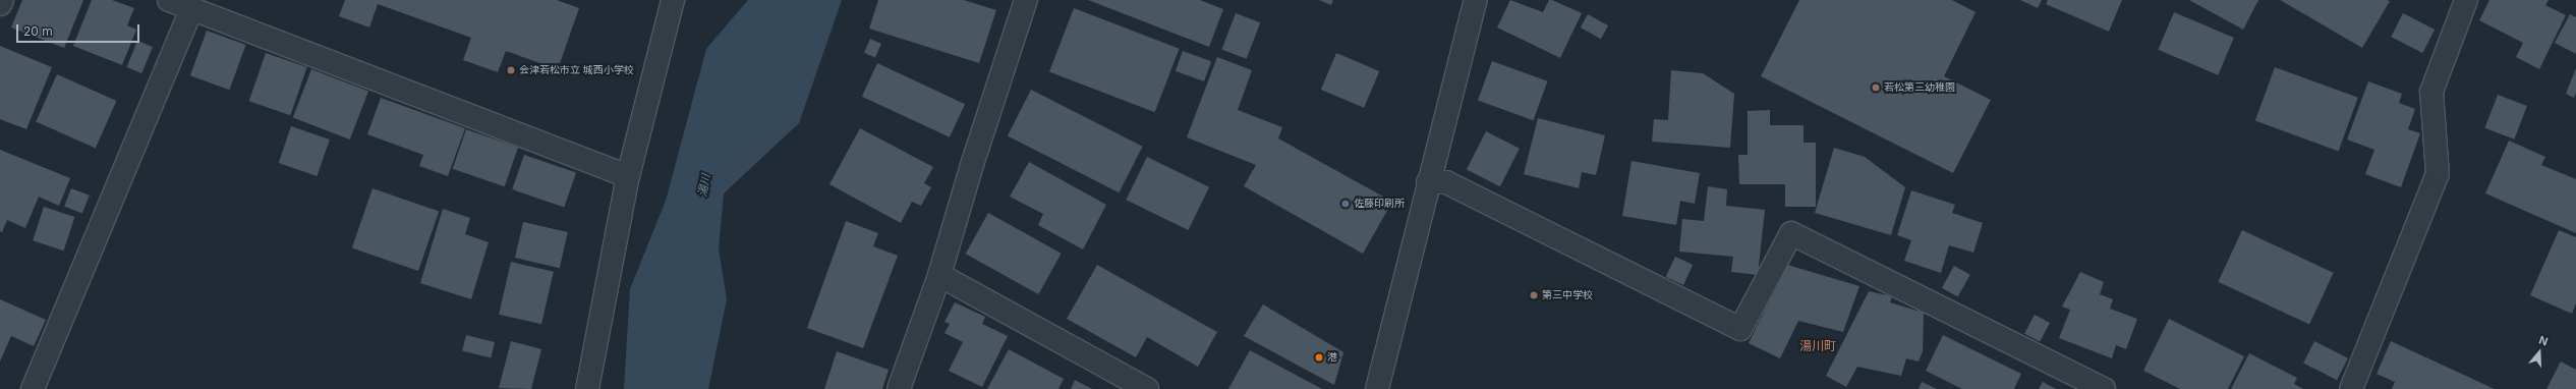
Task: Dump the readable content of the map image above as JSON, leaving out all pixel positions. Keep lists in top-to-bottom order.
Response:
{
  "districts": ["湯川町"],
  "water": ["湯川"],
  "places": [
    "会津若松市立 城西小学校",
    "若松第三幼稚園",
    "佐藤印刷所",
    "第三中学校",
    "港"
  ],
  "scale_bar": "20 m",
  "north": "top"
}
